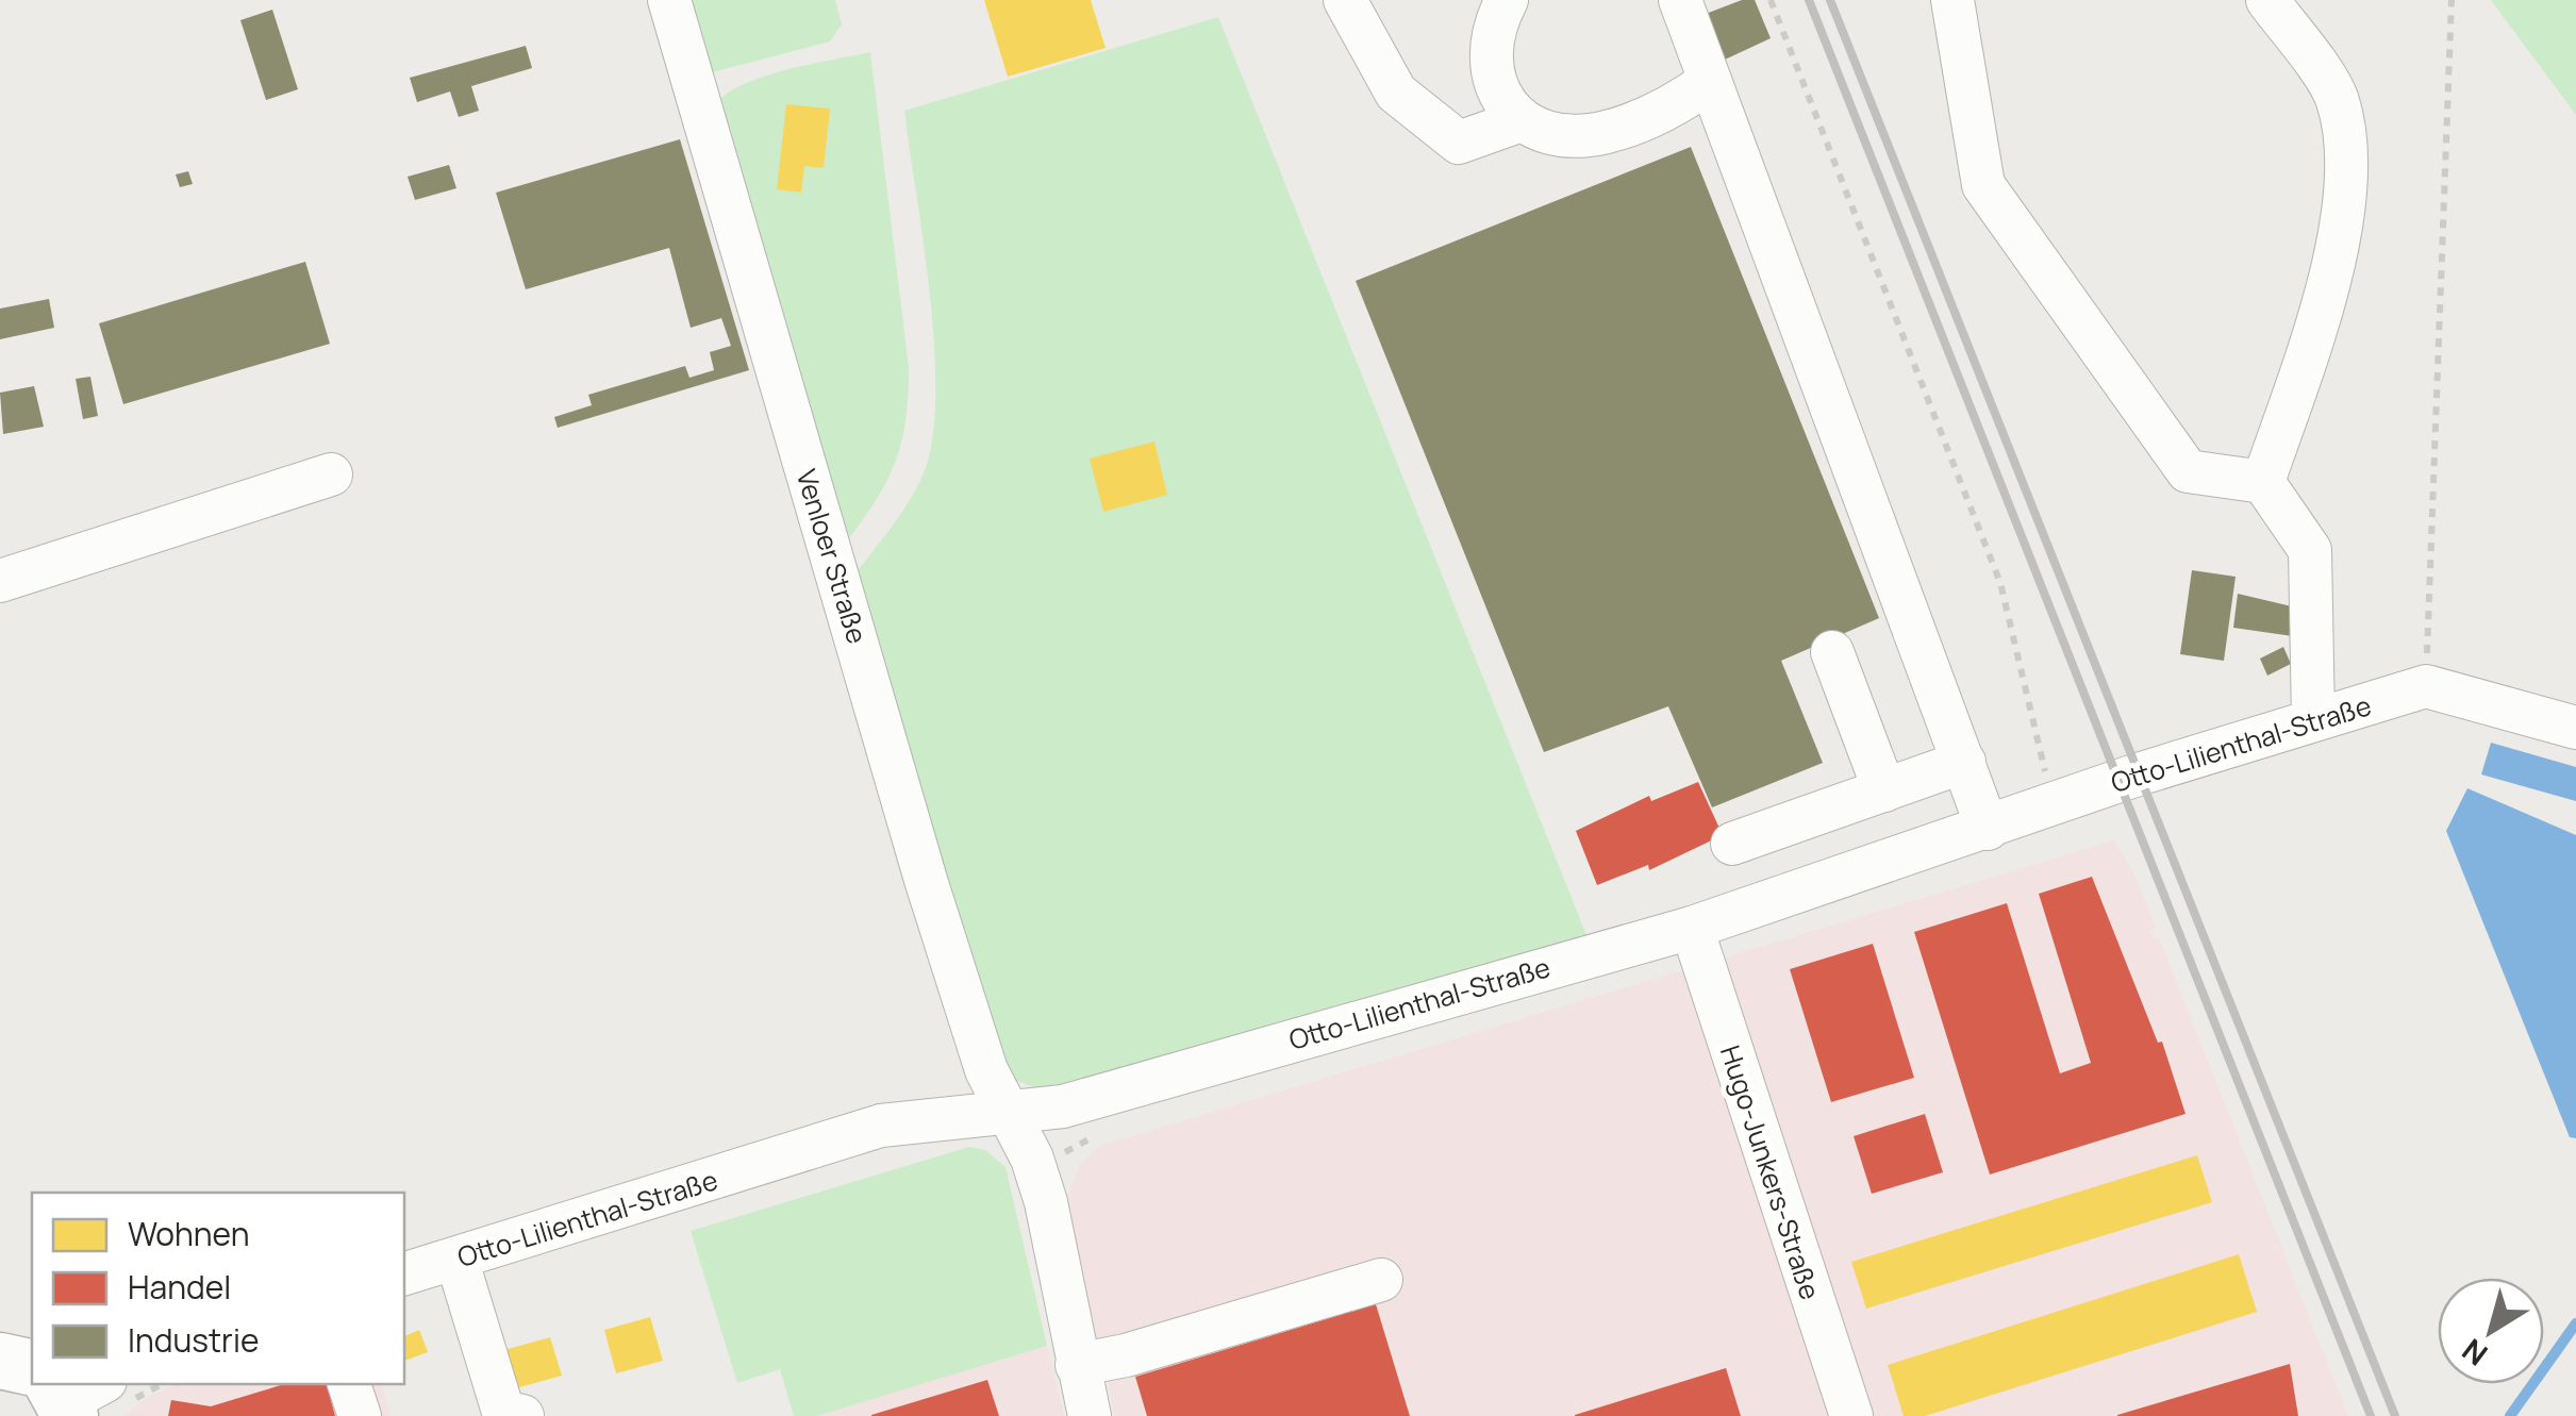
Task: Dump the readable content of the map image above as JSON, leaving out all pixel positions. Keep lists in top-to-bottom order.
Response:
{
  "streets": {
    "street": ["Venloer Straße", "Otto-Lilienthal-Straße", "Hugo-Junkers-Straße"]
  },
  "crossings": [
    ["Venloer Straße", "Otto-Lilienthal-Straße"],
    ["Otto-Lilienthal-Straße", "Hugo-Junkers-Straße"]
  ],
  "legend": ["Wohnen", "Handel", "Industrie"],
  "north": "bottom left"
}
